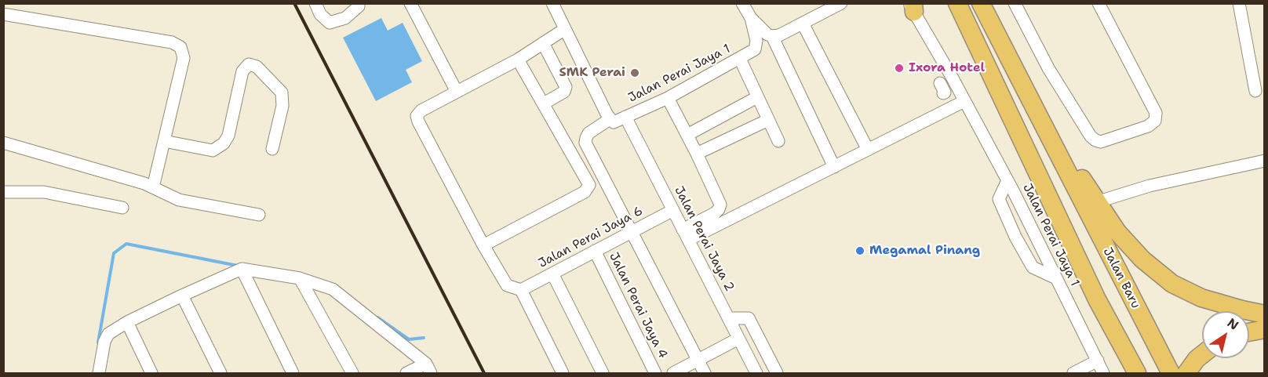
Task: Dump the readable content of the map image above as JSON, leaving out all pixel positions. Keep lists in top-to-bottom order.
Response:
{
  "streets": {
    "highway": ["Jalan Baru"],
    "street": [
      "Jalan Perai Jaya 1",
      "Jalan Perai Jaya 6",
      "Jalan Perai Jaya 2",
      "Jalan Perai Jaya 4"
    ]
  },
  "crossings": [
    ["Jalan Perai Jaya 1", "Jalan Perai Jaya 2"],
    ["Jalan Perai Jaya 6", "Jalan Perai Jaya 2"],
    ["Jalan Perai Jaya 6", "Jalan Perai Jaya 4"]
  ],
  "places": ["Ixora Hotel", "SMK Perai", "Megamal Pinang"],
  "north": "top right"
}
